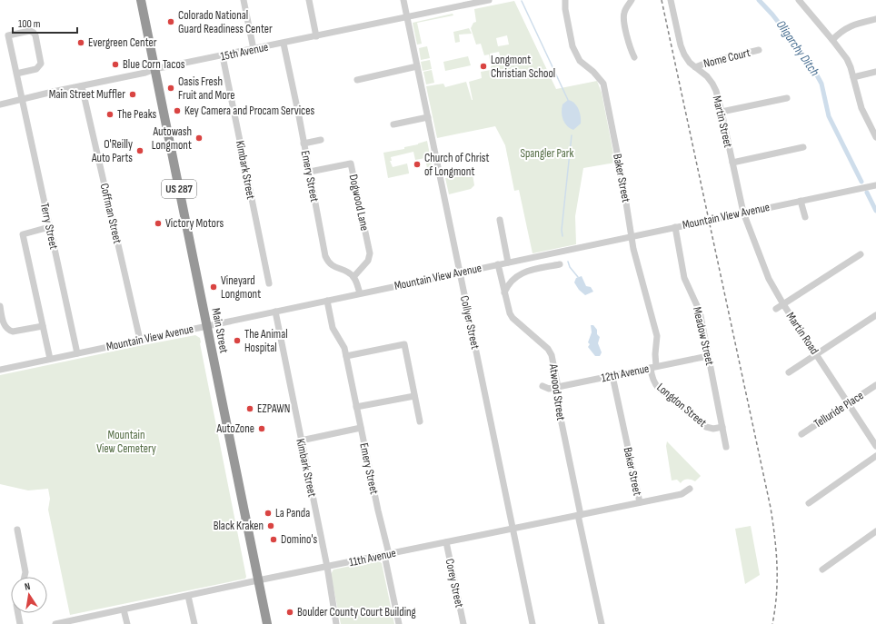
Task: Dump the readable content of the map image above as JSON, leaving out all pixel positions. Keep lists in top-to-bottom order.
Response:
{
  "streets": {
    "highway": ["US 287", "Main Street"],
    "street": [
      "15th Avenue",
      "Nome Court",
      "Martin Street",
      "Kimbark Street",
      "Emery Street",
      "Baker Street",
      "Dogwood Lane",
      "Coffman Street",
      "Mountain View Avenue",
      "Terry Street",
      "Collyer Street",
      "Martin Road",
      "Meadow Street",
      "12th Avenue",
      "Atwood Street",
      "Longdon Street",
      "Telluride Place",
      "11th Avenue",
      "Corey Street"
    ]
  },
  "crossings": [
    ["15th Avenue", "Kimbark Street"],
    ["15th Avenue", "Emery Street"],
    ["15th Avenue", "Coffman Street"],
    ["15th Avenue", "Terry Street"],
    ["15th Avenue", "Collyer Street"],
    ["15th Avenue", "Main Street"],
    ["Nome Court", "Martin Street"],
    ["Martin Street", "Mountain View Avenue"],
    ["Martin Street", "Martin Road"],
    ["Kimbark Street", "Mountain View Avenue"],
    ["Kimbark Street", "11th Avenue"],
    ["Emery Street", "Dogwood Lane"],
    ["Emery Street", "Mountain View Avenue"],
    ["Emery Street", "11th Avenue"],
    ["Baker Street", "Mountain View Avenue"],
    ["Baker Street", "12th Avenue"],
    ["Baker Street", "Longdon Street"],
    ["Baker Street", "11th Avenue"],
    ["Coffman Street", "Mountain View Avenue"],
    ["Mountain View Avenue", "Terry Street"],
    ["Mountain View Avenue", "Collyer Street"],
    ["Mountain View Avenue", "Main Street"],
    ["Mountain View Avenue", "Martin Road"],
    ["Mountain View Avenue", "Meadow Street"],
    ["Mountain View Avenue", "Atwood Street"],
    ["Collyer Street", "11th Avenue"],
    ["Main Street", "11th Avenue"],
    ["Martin Road", "Telluride Place"],
    ["Meadow Street", "12th Avenue"],
    ["Meadow Street", "Longdon Street"],
    ["12th Avenue", "Atwood Street"],
    ["12th Avenue", "Longdon Street"],
    ["Atwood Street", "11th Avenue"],
    ["11th Avenue", "Corey Street"]
  ],
  "water": ["Oligarchy Ditch"],
  "parks": ["Spangler Park", "Mountain View Cemetery"],
  "places": [
    "Colorado National Guard Readiness Center",
    "Evergreen Center",
    "Blue Corn Tacos",
    "Longmont Christian School",
    "Oasis Fresh Fruit and More",
    "Main Street Muffler",
    "Key Camera and Procam Services",
    "The Peaks",
    "Autowash Longmont",
    "O'Reilly Auto Parts",
    "Church of Christ of Longmont",
    "Victory Motors",
    "Vineyard Longmont",
    "The Animal Hospital",
    "EZPAWN",
    "AutoZone",
    "La Panda",
    "Black Kraken",
    "Domino's",
    "Boulder County Court Building"
  ],
  "scale_bar": "100 m",
  "north": "top"
}
